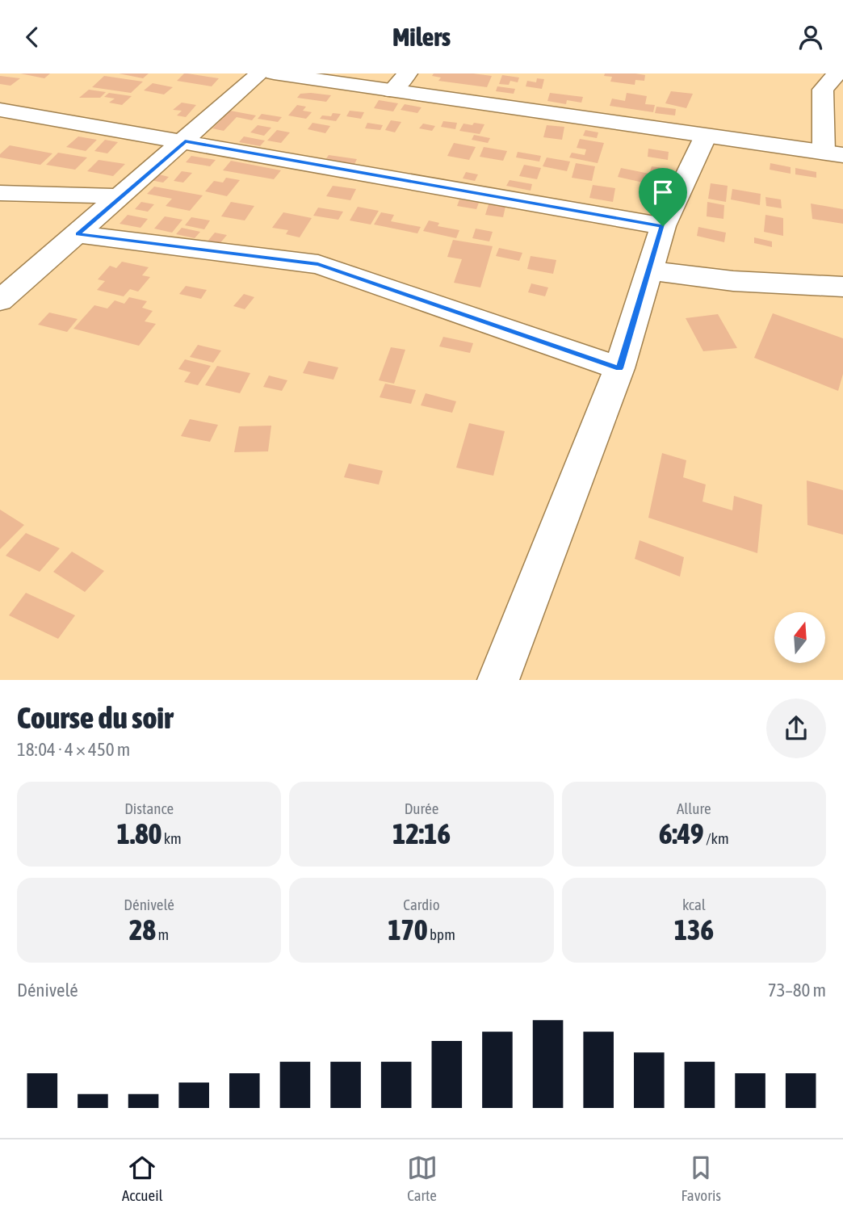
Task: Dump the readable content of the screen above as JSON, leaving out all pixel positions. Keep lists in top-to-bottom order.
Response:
{
  "north": "top",
  "page": {
    "header": "Milers",
    "heading": ["Course du soir", "18:04 · 4 × 450 m"],
    "stats": [
      ["Distance", "1.80 km"],
      ["Durée", "12:16"],
      ["Allure", "6:49 /km"],
      ["Dénivelé", "28 m"],
      ["Cardio", "170 bpm"],
      ["kcal", "136"]
    ],
    "chart": ["Dénivelé", "73–80 m"],
    "tabs": ["Accueil", "Carte", "Favoris"]
  }
}
